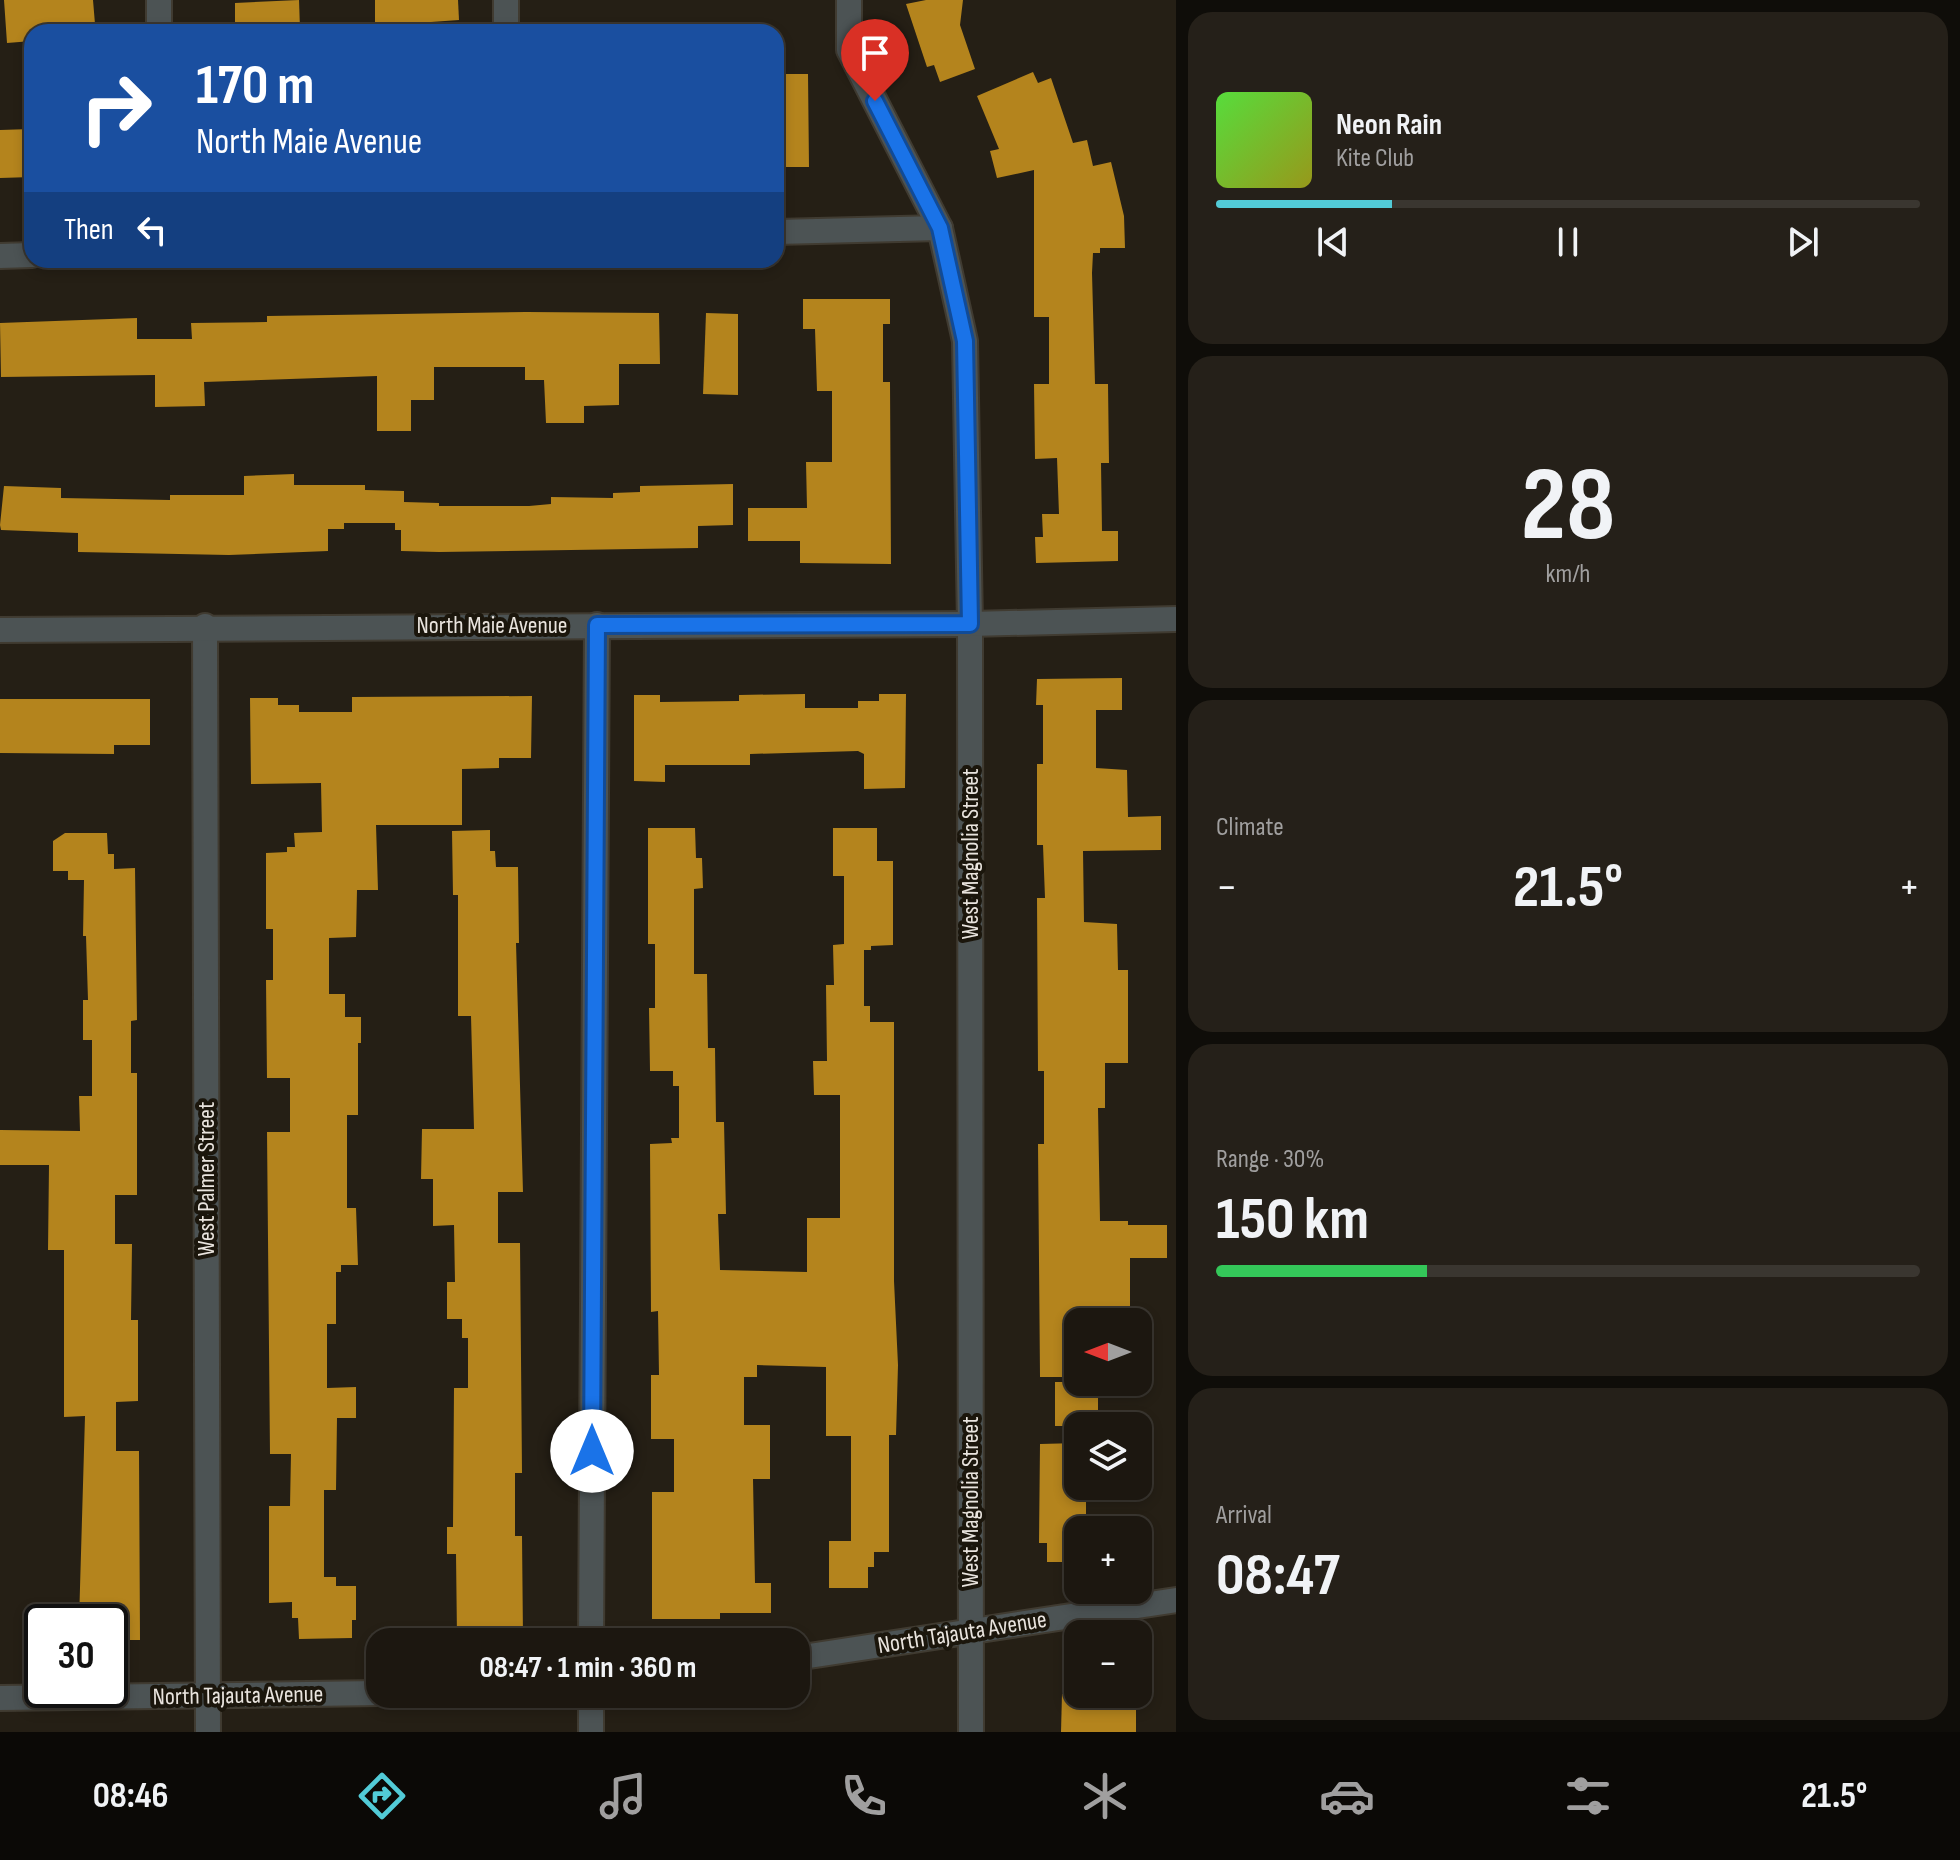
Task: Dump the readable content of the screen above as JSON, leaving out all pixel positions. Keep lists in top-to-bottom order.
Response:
{
  "streets": {
    "street": [
      "North Maie Avenue",
      "West Magnolia Street",
      "West Palmer Street",
      "North Tajauta Avenue"
    ]
  },
  "crossings": [
    ["North Maie Avenue", "West Magnolia Street"],
    ["North Maie Avenue", "West Palmer Street"],
    ["West Magnolia Street", "North Tajauta Avenue"],
    ["West Palmer Street", "North Tajauta Avenue"]
  ],
  "north": "left",
  "page": {
    "turn": ["170 m", "North Maie Avenue"],
    "song": ["Neon Rain", "Kite Club"],
    "then": "Then",
    "tile": [
      ["28", "km/h"],
      "Climate",
      ["Range · 30%", "150 km"],
      ["Arrival", "08:47"]
    ],
    "heat": ["−", "21.5°", "+"],
    "map_buttons": ["+", "−"],
    "limit": "30",
    "trip": "08:47 · 1 min · 360 m",
    "tabs": ["08:46", "21.5°"]
  }
}
